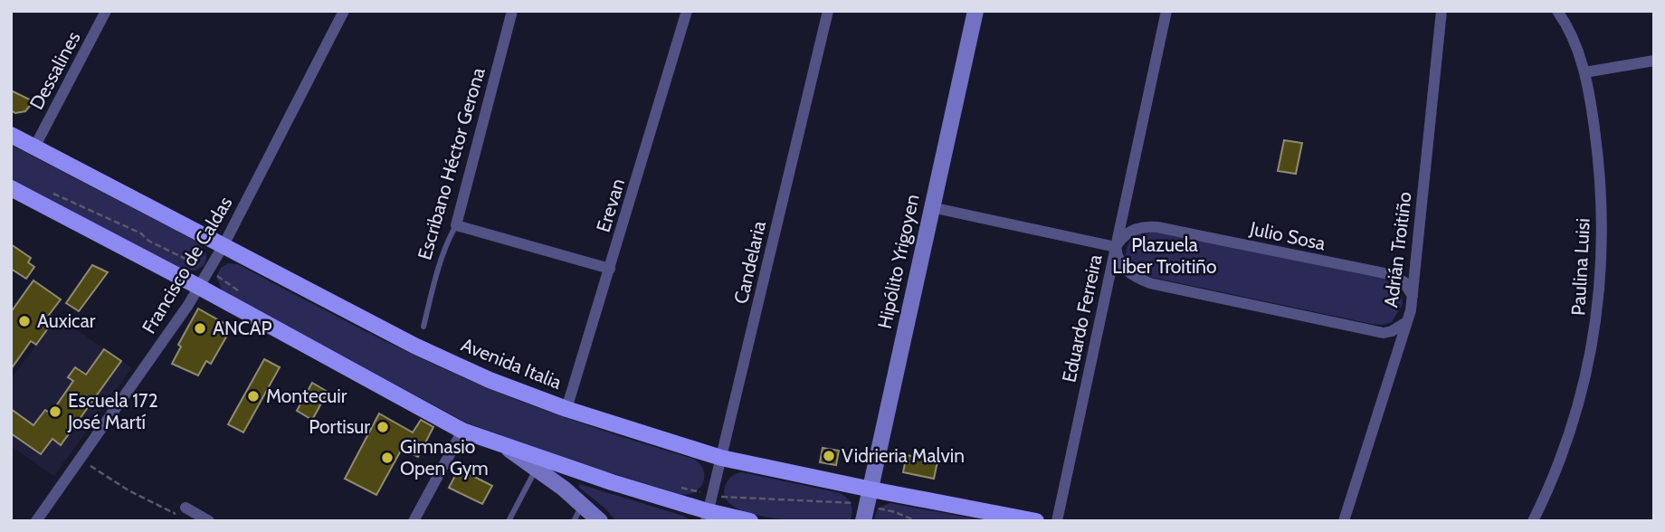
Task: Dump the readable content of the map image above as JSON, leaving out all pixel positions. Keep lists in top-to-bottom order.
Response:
{
  "streets": {
    "main road": ["Avenida Italia"],
    "street": [
      "Dessalines",
      "Escribano Héctor Gerona",
      "Erevan",
      "Julio Sosa",
      "Adrián Troitiño",
      "Hipólito Yrigoyen",
      "Candelaria",
      "Francisco de Caldas",
      "Paulina Luisi",
      "Eduardo Ferreira"
    ]
  },
  "crossings": [
    ["Dessalines", "Avenida Italia"],
    ["Erevan", "Avenida Italia"],
    ["Julio Sosa", "Adrián Troitiño"],
    ["Julio Sosa", "Eduardo Ferreira"],
    ["Hipólito Yrigoyen", "Avenida Italia"],
    ["Candelaria", "Avenida Italia"],
    ["Francisco de Caldas", "Avenida Italia"]
  ],
  "parks": ["Plazuela Liber Troitiño"],
  "places": [
    "Auxicar",
    "ANCAP",
    "Montecuir",
    "Escuela 172 José Martí",
    "Portisur",
    "Vidrieria Malvin",
    "Gimnasio Open Gym"
  ]
}
